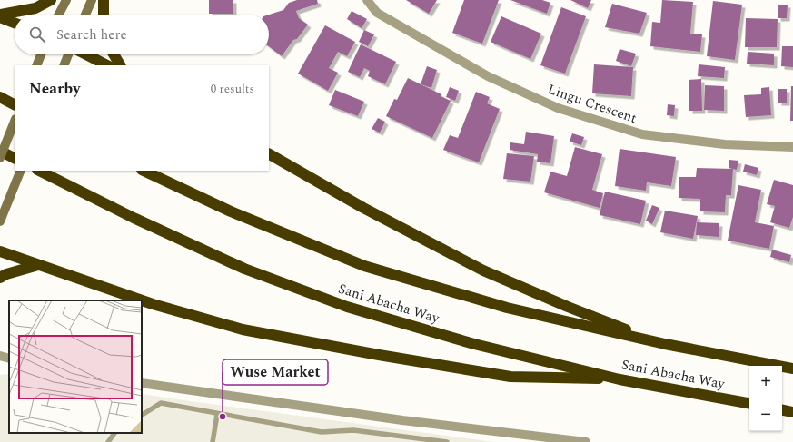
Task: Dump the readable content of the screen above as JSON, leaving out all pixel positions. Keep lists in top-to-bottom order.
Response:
{
  "streets": {
    "highway": ["Sani Abacha Way"],
    "street": ["Lingu Crescent"]
  },
  "places": ["Wuse Market"],
  "page": {
    "search": "Search here",
    "heading": ["Nearby", "0 results"],
    "map_buttons": ["+", "−"]
  }
}
